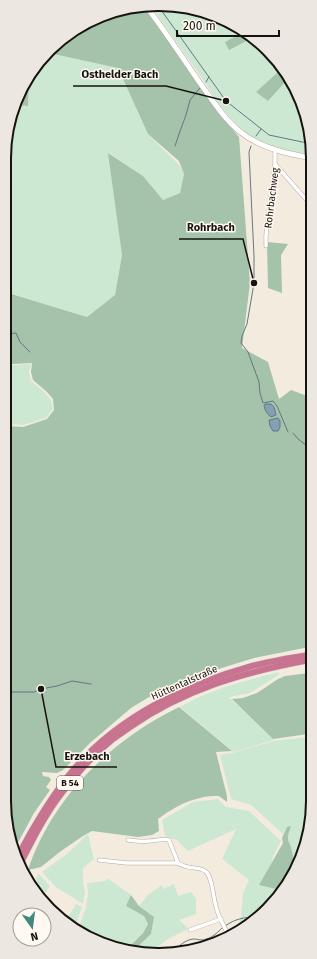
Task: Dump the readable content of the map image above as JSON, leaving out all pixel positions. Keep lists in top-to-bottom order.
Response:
{
  "streets": {
    "highway": ["Hüttentalstraße", "B 54"],
    "street": ["Rohrbachweg"]
  },
  "places": ["Osthelder Bach", "Rohrbach", "Erzebach"],
  "scale_bar": "200 m",
  "north": "bottom"
}
